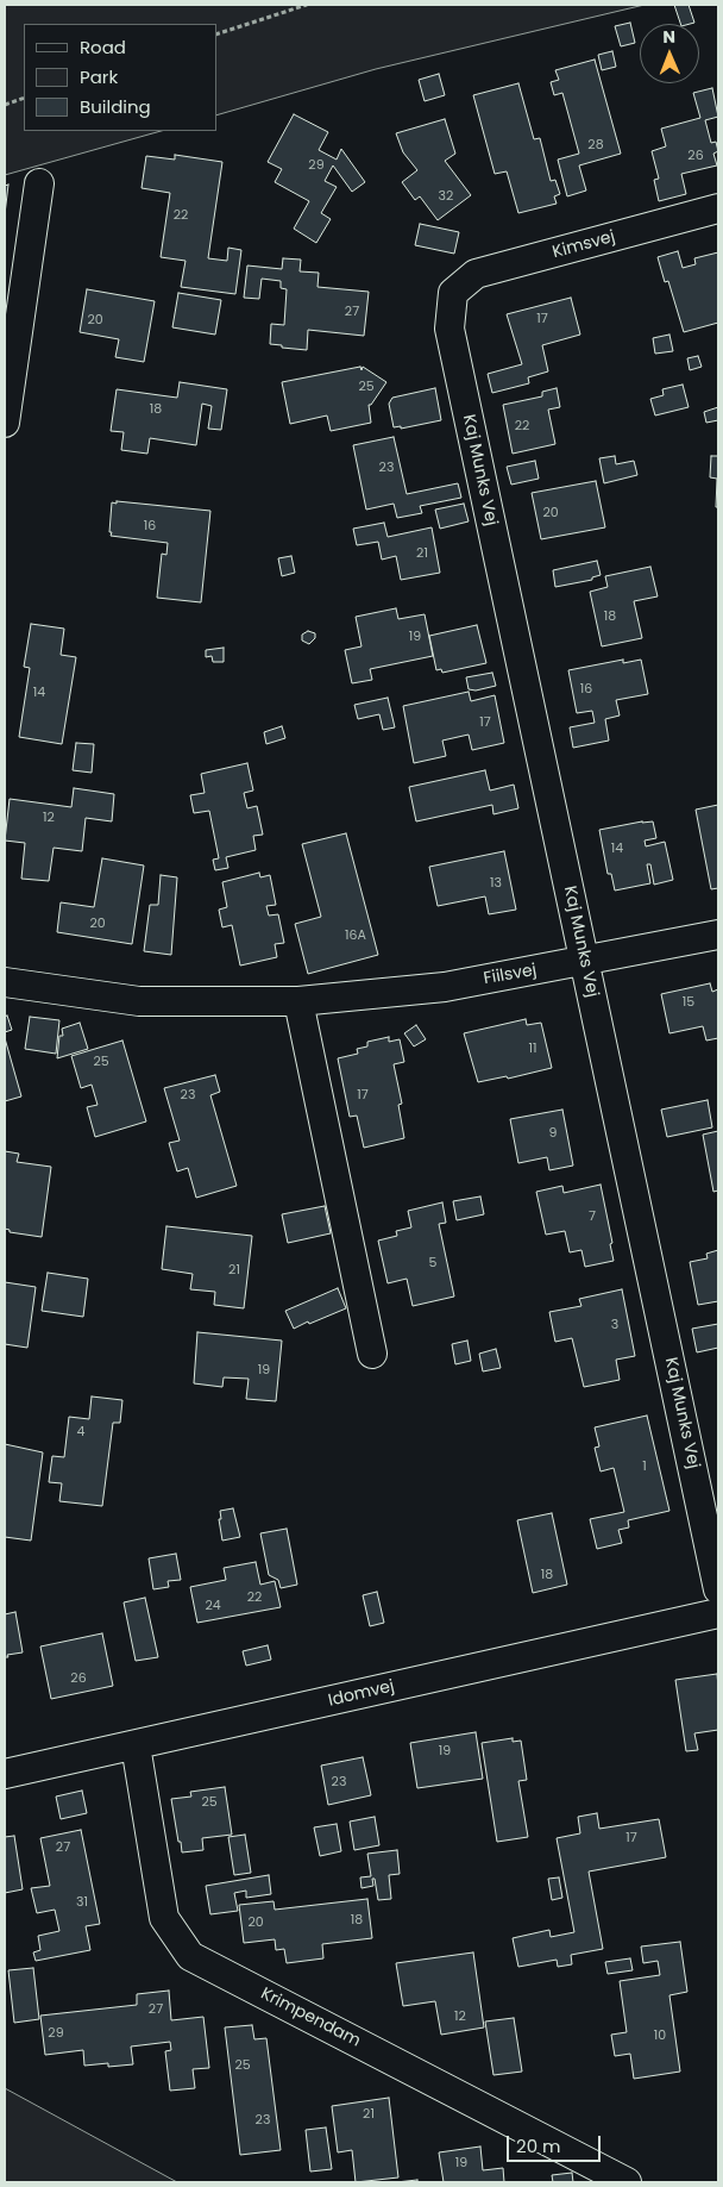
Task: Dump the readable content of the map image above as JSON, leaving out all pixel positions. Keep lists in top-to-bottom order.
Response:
{
  "streets": {
    "street": [
      "Kimsvej",
      "Kaj Munks Vej",
      "Fiilsvej",
      "Idomvej",
      "Krimpendam"
    ]
  },
  "crossings": [
    ["Kimsvej", "Kaj Munks Vej"],
    ["Kaj Munks Vej", "Fiilsvej"],
    ["Idomvej", "Krimpendam"]
  ],
  "house_numbers": [
    "28",
    "26",
    "29",
    "32",
    "22",
    "27",
    "17",
    "20",
    "25",
    "18",
    "22",
    "23",
    "20",
    "16",
    "21",
    "18",
    "19",
    "16",
    "14",
    "17",
    "12",
    "14",
    "13",
    "20",
    "16A",
    "15",
    "11",
    "25",
    "23",
    "17",
    "9",
    "7",
    "5",
    "21",
    "3",
    "19",
    "4",
    "1",
    "18",
    "22",
    "24",
    "26",
    "19",
    "23",
    "25",
    "17",
    "27",
    "31",
    "18",
    "20",
    "27",
    "12",
    "29",
    "10",
    "25",
    "21",
    "23",
    "19"
  ],
  "legend": ["Road", "Park", "Building"],
  "scale_bar": "20 m",
  "north": "top"
}
